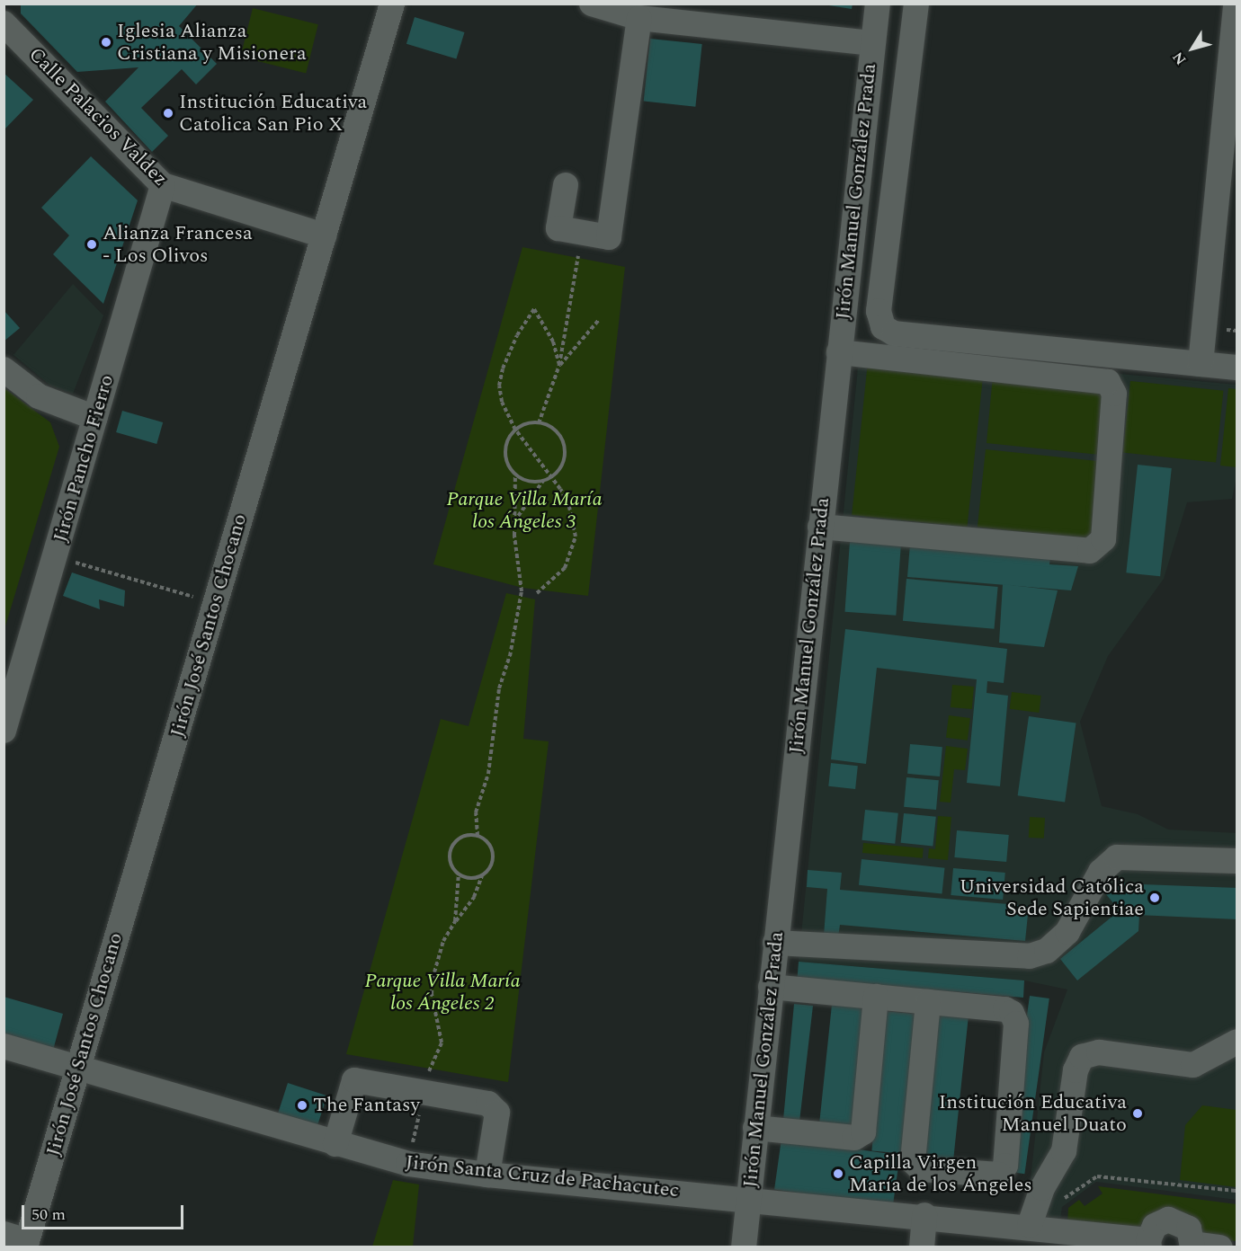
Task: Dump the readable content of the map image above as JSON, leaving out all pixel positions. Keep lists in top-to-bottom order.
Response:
{
  "streets": {
    "street": [
      "Calle Palacios Valdez",
      "Jirón Manuel González Prada",
      "Jirón Pancho Fierro",
      "Jirón José Santos Chocano",
      "Jirón Santa Cruz de Pachacutec"
    ]
  },
  "crossings": [
    ["Calle Palacios Valdez", "Jirón Pancho Fierro"],
    ["Calle Palacios Valdez", "Jirón José Santos Chocano"],
    ["Jirón Manuel González Prada", "Jirón Santa Cruz de Pachacutec"],
    ["Jirón José Santos Chocano", "Jirón Santa Cruz de Pachacutec"]
  ],
  "parks": ["Parque Villa María los Ángeles 3", "Parque Villa María los Ángeles 2"],
  "places": [
    "Iglesia Alianza Cristiana y Misionera",
    "Institución Educativa Catolica San Pio X",
    "Alianza Francesa - Los Olivos",
    "Universidad Católica Sede Sapientiae",
    "The Fantasy",
    "Institución Educativa Manuel Duato",
    "Capilla Virgen María de los Ángeles"
  ],
  "scale_bar": "50 m",
  "north": "bottom left"
}
